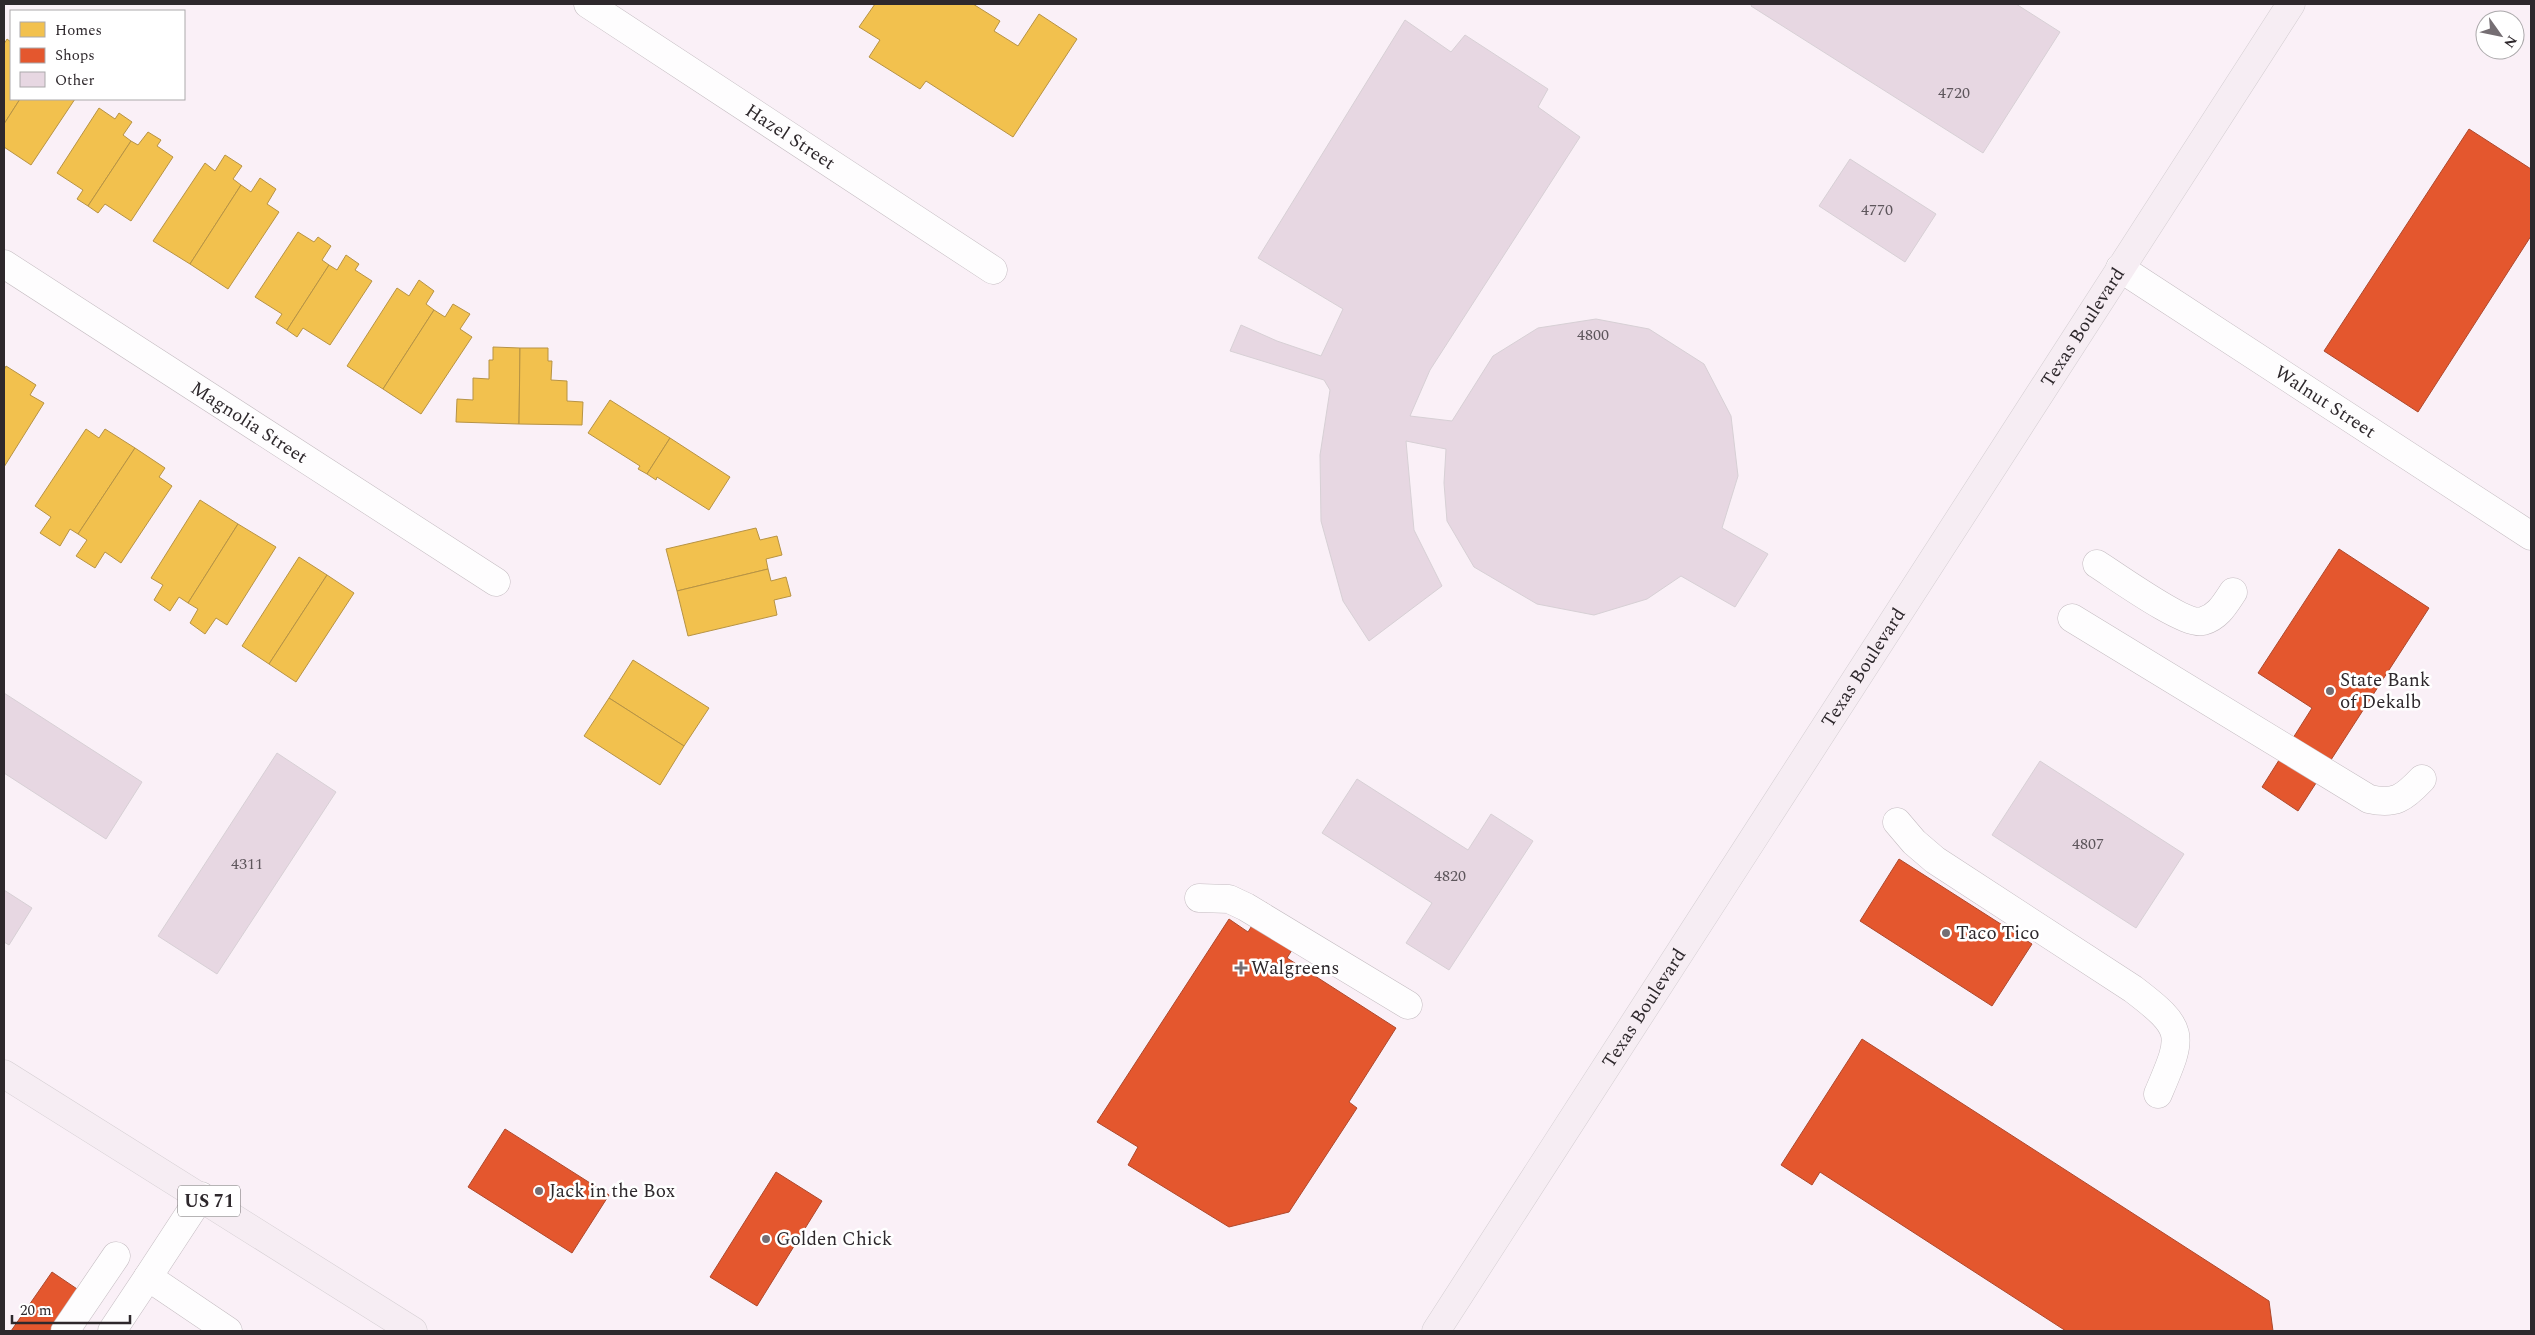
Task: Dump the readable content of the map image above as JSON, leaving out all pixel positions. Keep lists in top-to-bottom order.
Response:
{
  "streets": {
    "main road": ["Texas Boulevard", "US 71"],
    "street": ["Hazel Street", "Walnut Street", "Magnolia Street"]
  },
  "crossings": [
    ["Texas Boulevard", "Walnut Street"]
  ],
  "places": {
    "other": [
      "State Bank of Dekalb",
      "Taco Tico",
      "Jack in the Box",
      "Golden Chick"
    ],
    "health": ["Walgreens"]
  },
  "house_numbers": [
    "4720",
    "4770",
    "4800",
    "4807",
    "4311",
    "4820"
  ],
  "legend": ["Homes", "Shops", "Other"],
  "scale_bar": "20 m",
  "north": "bottom right"
}
